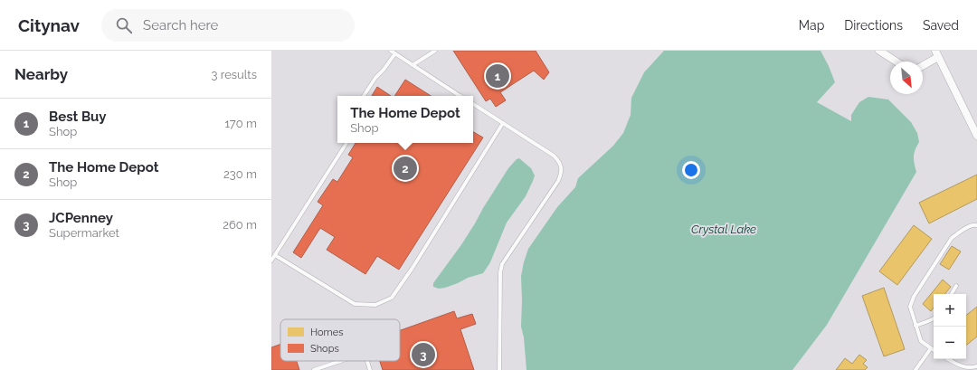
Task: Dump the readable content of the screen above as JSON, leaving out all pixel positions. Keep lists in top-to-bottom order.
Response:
{
  "water": ["Crystal Lake"],
  "legend": ["Homes", "Shops"],
  "north": "bottom right",
  "page": {
    "header": "Citynav",
    "search": "Search here",
    "nav": ["Map", "Directions", "Saved"],
    "heading": ["Nearby", "3 results"],
    "pins": ["1", "2", "3"],
    "popup": ["The Home Depot", "Shop"],
    "list": [
      {
        "mark": "1",
        "name": "Best Buy",
        "note": "Shop",
        "value": "170 m"
      },
      {
        "mark": "2",
        "name": "The Home Depot",
        "note": "Shop",
        "value": "230 m"
      },
      {
        "mark": "3",
        "name": "JCPenney",
        "note": "Supermarket",
        "value": "260 m"
      }
    ],
    "map_buttons": ["+", "−"]
  }
}
